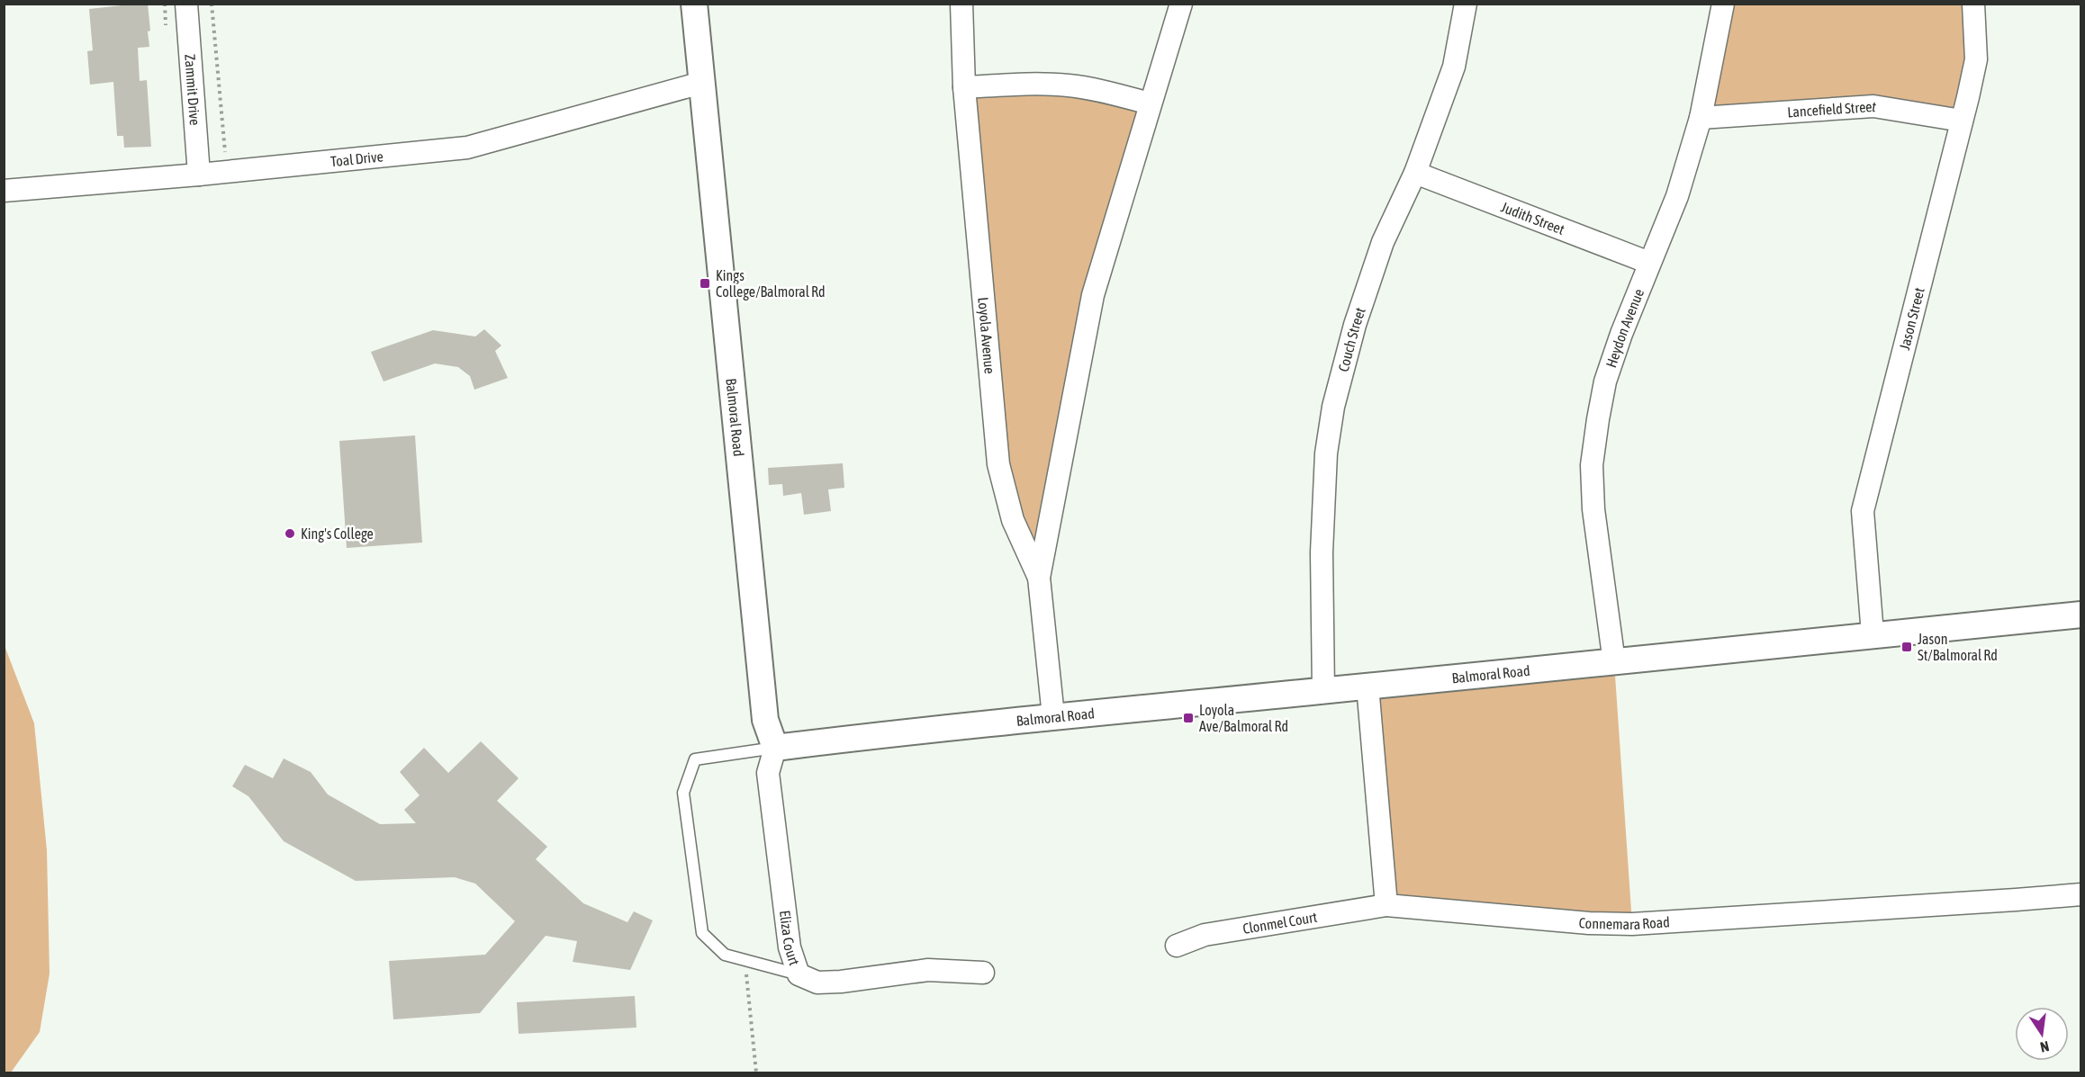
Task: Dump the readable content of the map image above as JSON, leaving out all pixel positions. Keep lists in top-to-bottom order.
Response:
{
  "streets": {
    "street": [
      "Zammit Drive",
      "Lancefield Street",
      "Toal Drive",
      "Judith Street",
      "Jason Street",
      "Heydon Avenue",
      "Loyola Avenue",
      "Couch Street",
      "Balmoral Road",
      "Connemara Road",
      "Clonmel Court",
      "Eliza Court"
    ]
  },
  "crossings": [
    ["Zammit Drive", "Toal Drive"],
    ["Lancefield Street", "Jason Street"],
    ["Lancefield Street", "Heydon Avenue"],
    ["Toal Drive", "Balmoral Road"],
    ["Judith Street", "Heydon Avenue"],
    ["Judith Street", "Couch Street"],
    ["Jason Street", "Balmoral Road"],
    ["Heydon Avenue", "Balmoral Road"],
    ["Loyola Avenue", "Balmoral Road"],
    ["Couch Street", "Balmoral Road"],
    ["Balmoral Road", "Eliza Court"],
    ["Connemara Road", "Clonmel Court"]
  ],
  "places": {
    "transit": ["Kings College/Balmoral Rd", "Jason St/Balmoral Rd", "Loyola Ave/Balmoral Rd"],
    "other": ["King's College"]
  },
  "north": "bottom"
}
